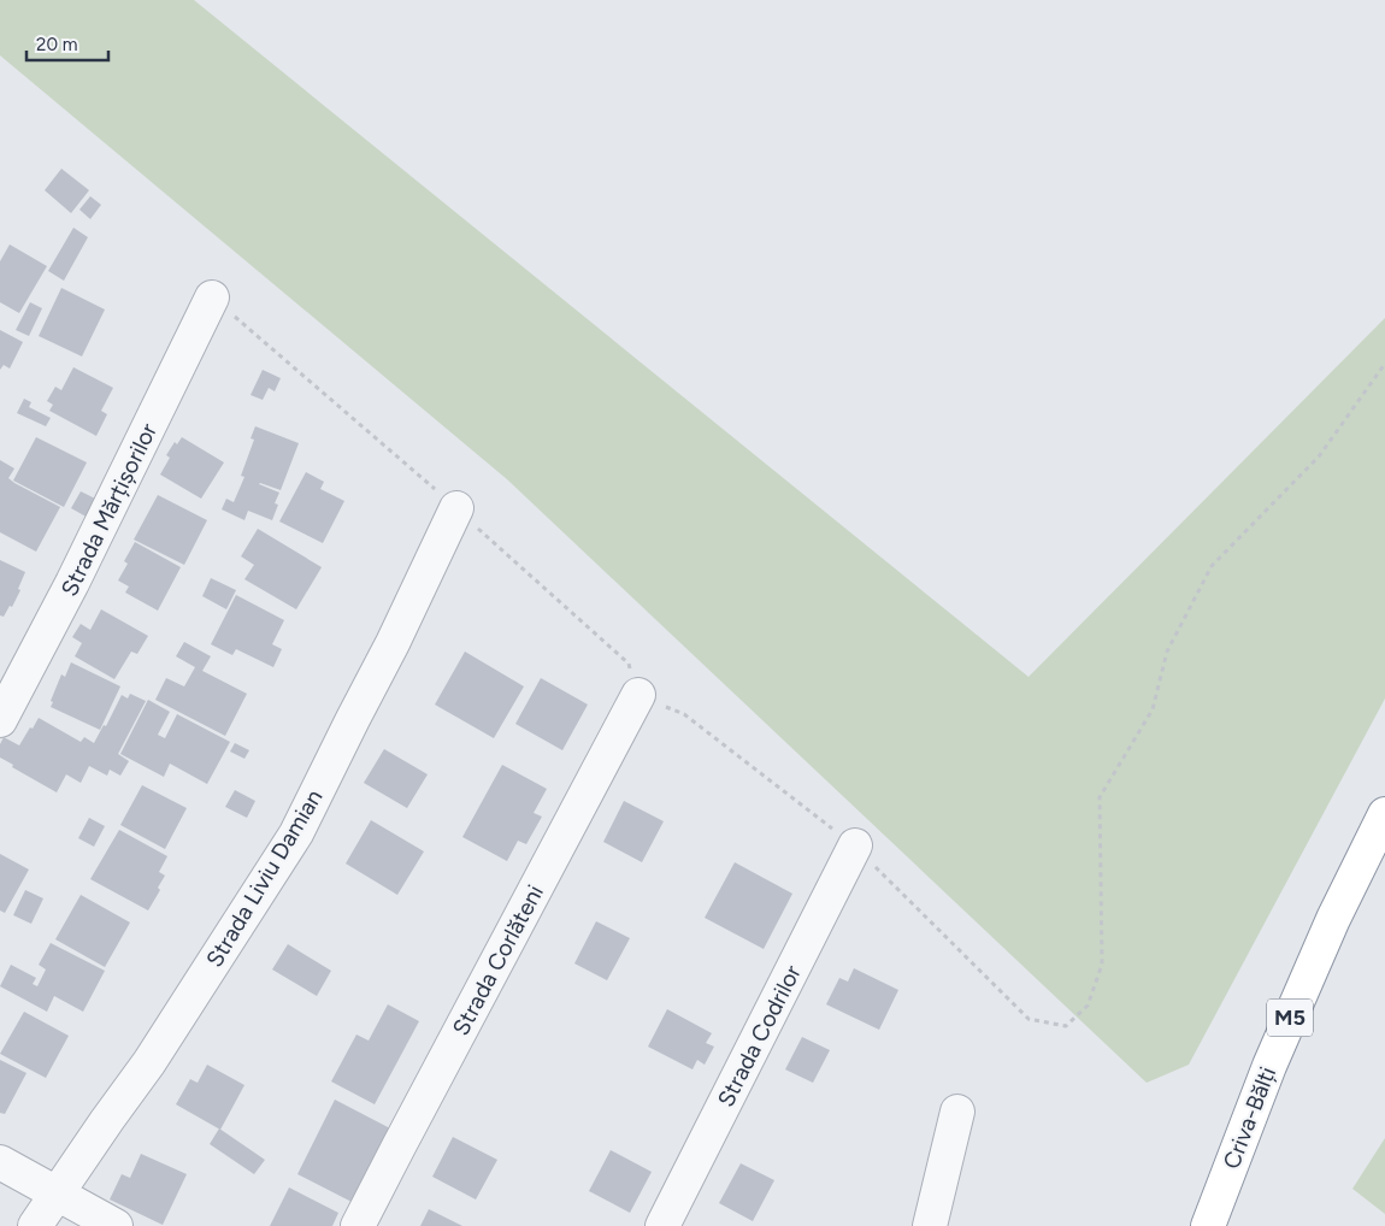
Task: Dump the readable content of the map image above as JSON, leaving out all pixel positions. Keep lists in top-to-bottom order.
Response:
{
  "streets": {
    "highway": ["M5", "Criva-Bălți"],
    "street": [
      "Strada Mărțișorilor",
      "Strada Liviu Damian",
      "Strada Corlăteni",
      "Strada Codrilor"
    ]
  },
  "scale_bar": "20 m"
}
